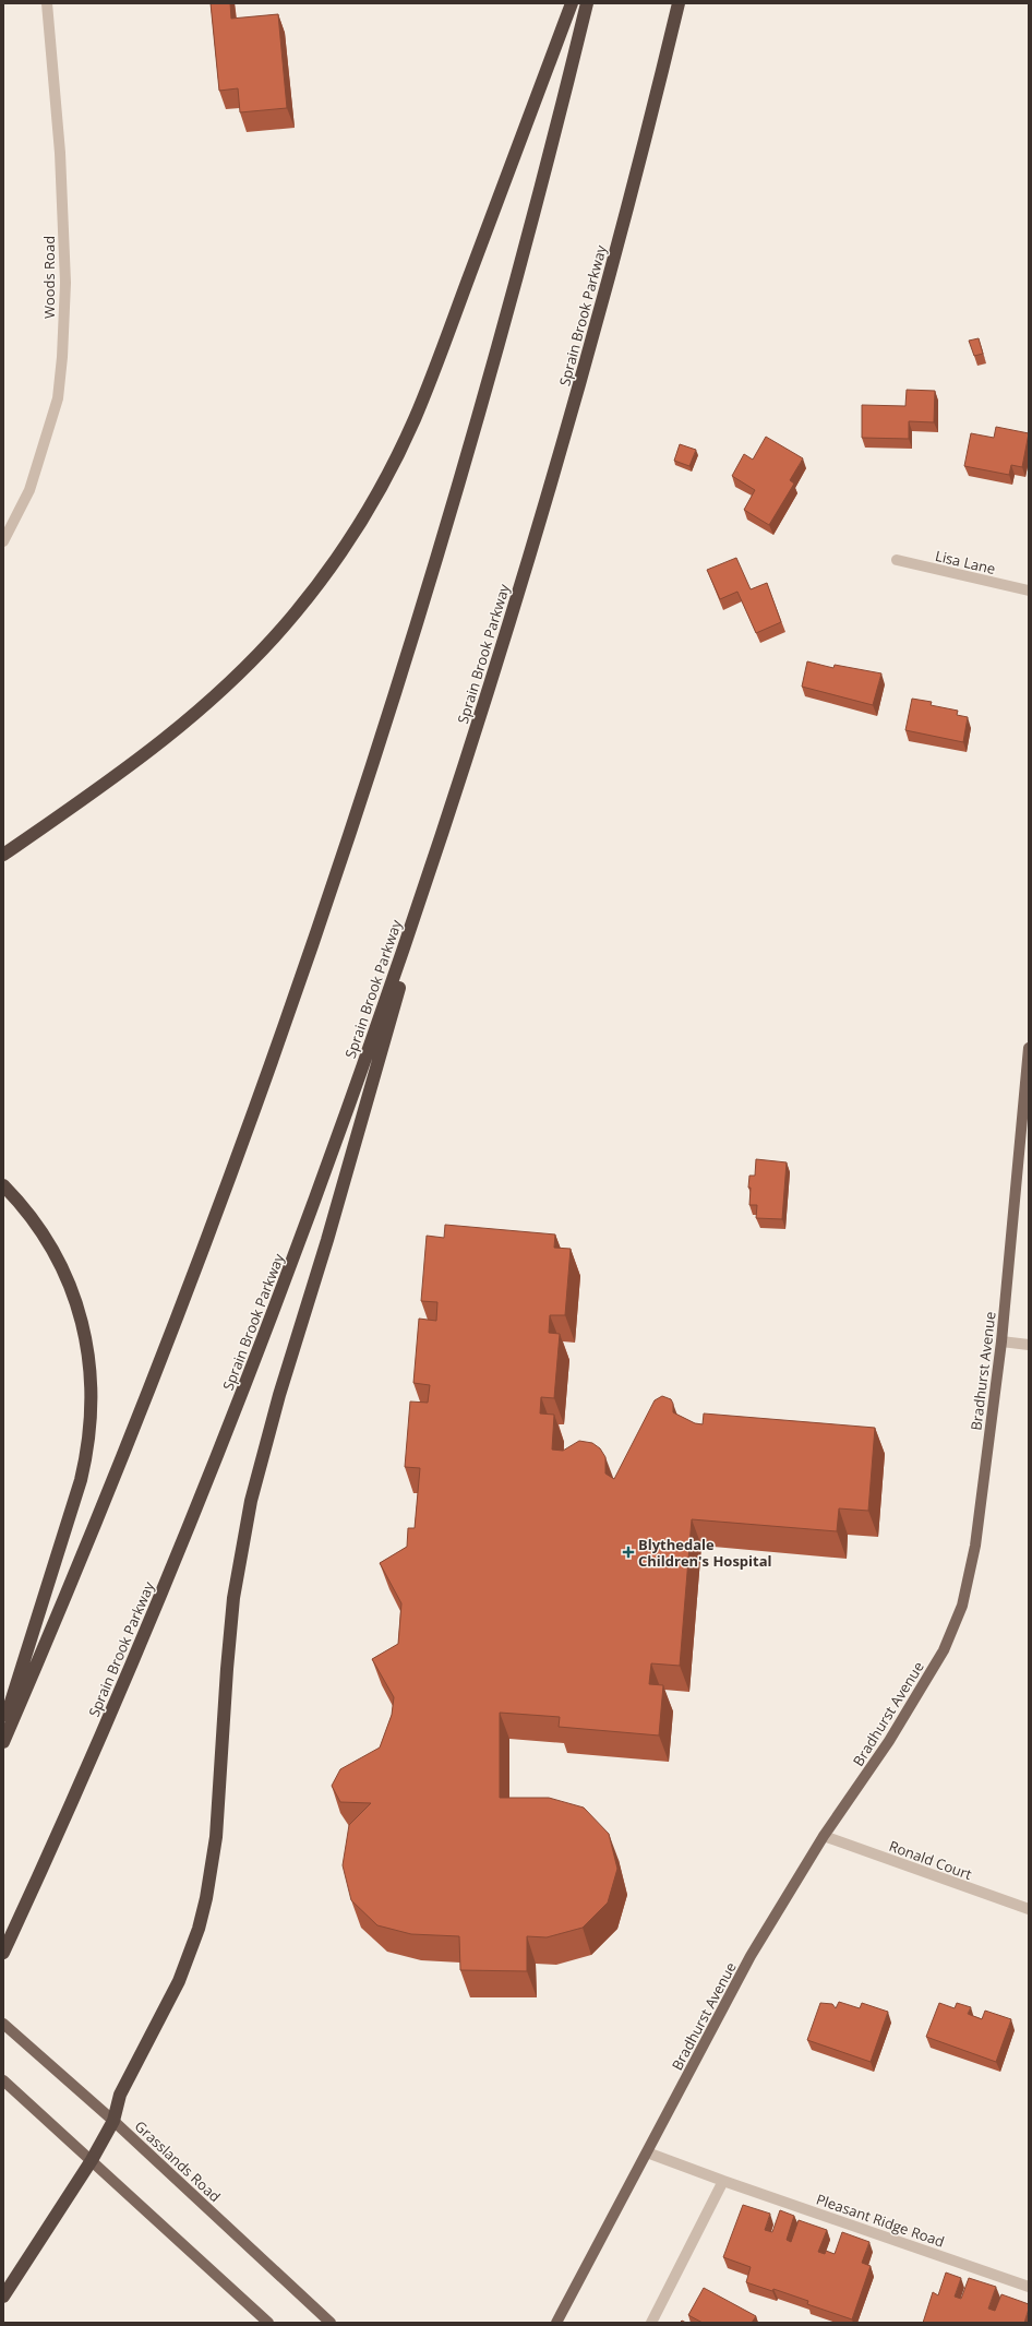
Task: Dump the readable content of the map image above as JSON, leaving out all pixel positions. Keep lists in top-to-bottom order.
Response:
{
  "streets": {
    "highway": ["Sprain Brook Parkway"],
    "main road": ["Bradhurst Avenue", "Grasslands Road"],
    "street": [
      "Woods Road",
      "Lisa Lane",
      "Ronald Court",
      "Pleasant Ridge Road"
    ]
  },
  "crossings": [
    ["Bradhurst Avenue", "Ronald Court"],
    ["Bradhurst Avenue", "Pleasant Ridge Road"]
  ],
  "places": {
    "health": ["Blythedale Children's Hospital"]
  }
}
